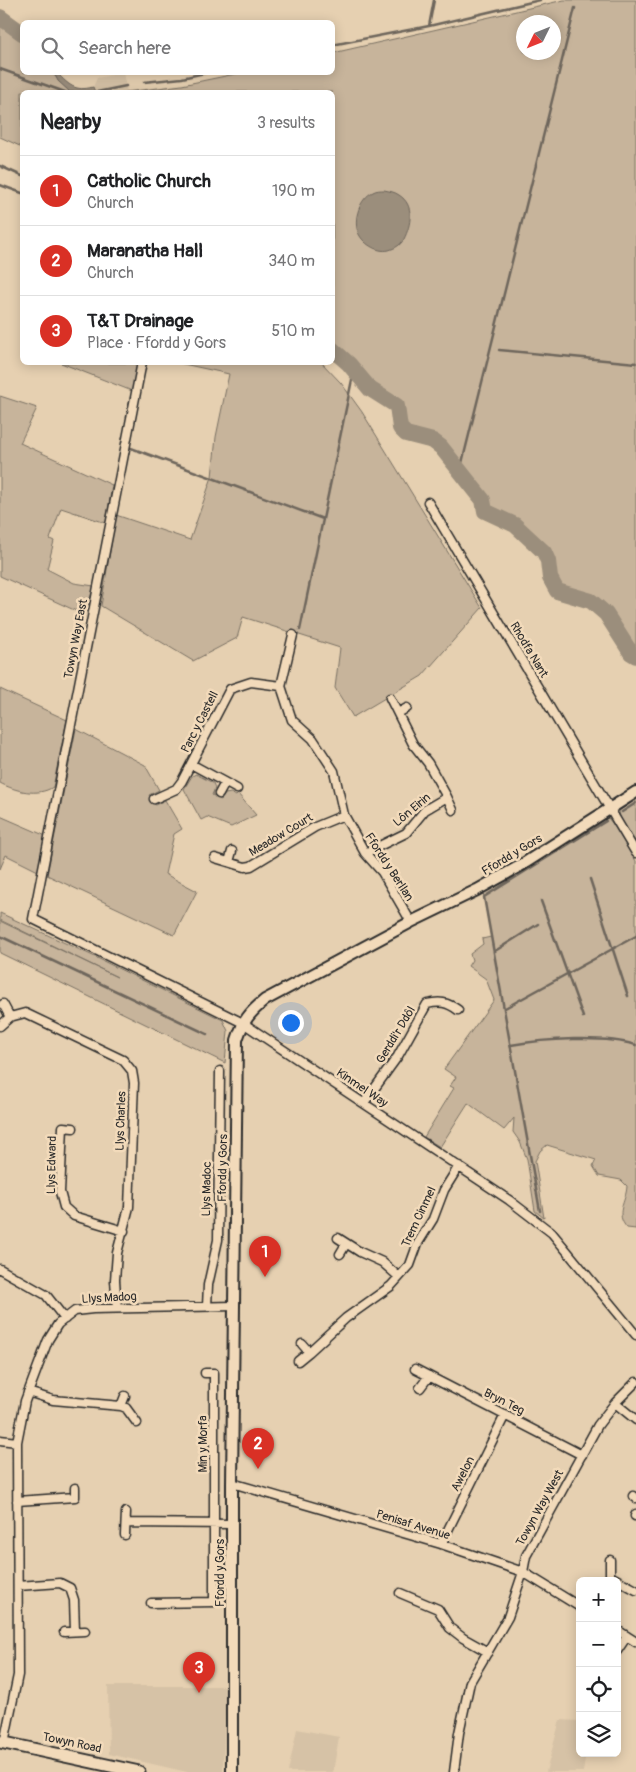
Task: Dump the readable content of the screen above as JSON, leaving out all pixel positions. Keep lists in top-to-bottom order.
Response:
{
  "streets": {
    "main road": ["Towyn Road"],
    "street": [
      "Towyn Way East",
      "Rhodfa Nant",
      "Parc y Castell",
      "Lôn Eirin",
      "Meadow Court",
      "Ffordd y Gors",
      "Ffordd y Berllan",
      "Gerddi'r Ddôl",
      "Kinmel Way",
      "Llys Charles",
      "Llys Edward",
      "Llys Madoc",
      "Trem Cinmel",
      "Llys Madog",
      "Bryn Teg",
      "Min y Morfa",
      "Awelon",
      "Towyn Way West",
      "Penisaf Avenue"
    ]
  },
  "crossings": [
    ["Towyn Way East", "Kinmel Way"],
    ["Rhodfa Nant", "Ffordd y Gors"],
    ["Parc y Castell", "Ffordd y Berllan"],
    ["Lôn Eirin", "Ffordd y Berllan"],
    ["Meadow Court", "Ffordd y Berllan"],
    ["Ffordd y Gors", "Ffordd y Berllan"],
    ["Ffordd y Gors", "Kinmel Way"],
    ["Ffordd y Gors", "Llys Madog"],
    ["Ffordd y Gors", "Penisaf Avenue"],
    ["Gerddi'r Ddôl", "Kinmel Way"],
    ["Kinmel Way", "Trem Cinmel"],
    ["Llys Charles", "Llys Edward"],
    ["Llys Charles", "Llys Madog"],
    ["Llys Madoc", "Llys Madog"],
    ["Llys Madog", "Towyn Road"],
    ["Bryn Teg", "Awelon"],
    ["Bryn Teg", "Towyn Way West"],
    ["Awelon", "Penisaf Avenue"],
    ["Towyn Way West", "Penisaf Avenue"]
  ],
  "north": "bottom left",
  "page": {
    "search": "Search here",
    "heading": ["Nearby", "3 results"],
    "list": [
      {
        "mark": "1",
        "name": "Catholic Church",
        "note": "Church",
        "value": "190 m"
      },
      {
        "mark": "2",
        "name": "Maranatha Hall",
        "note": "Church",
        "value": "340 m"
      },
      {
        "mark": "3",
        "name": "T&T Drainage",
        "note": "Place · Ffordd y Gors",
        "value": "510 m"
      }
    ],
    "pins": ["1", "2", "3"],
    "map_buttons": ["+", "−"]
  }
}
